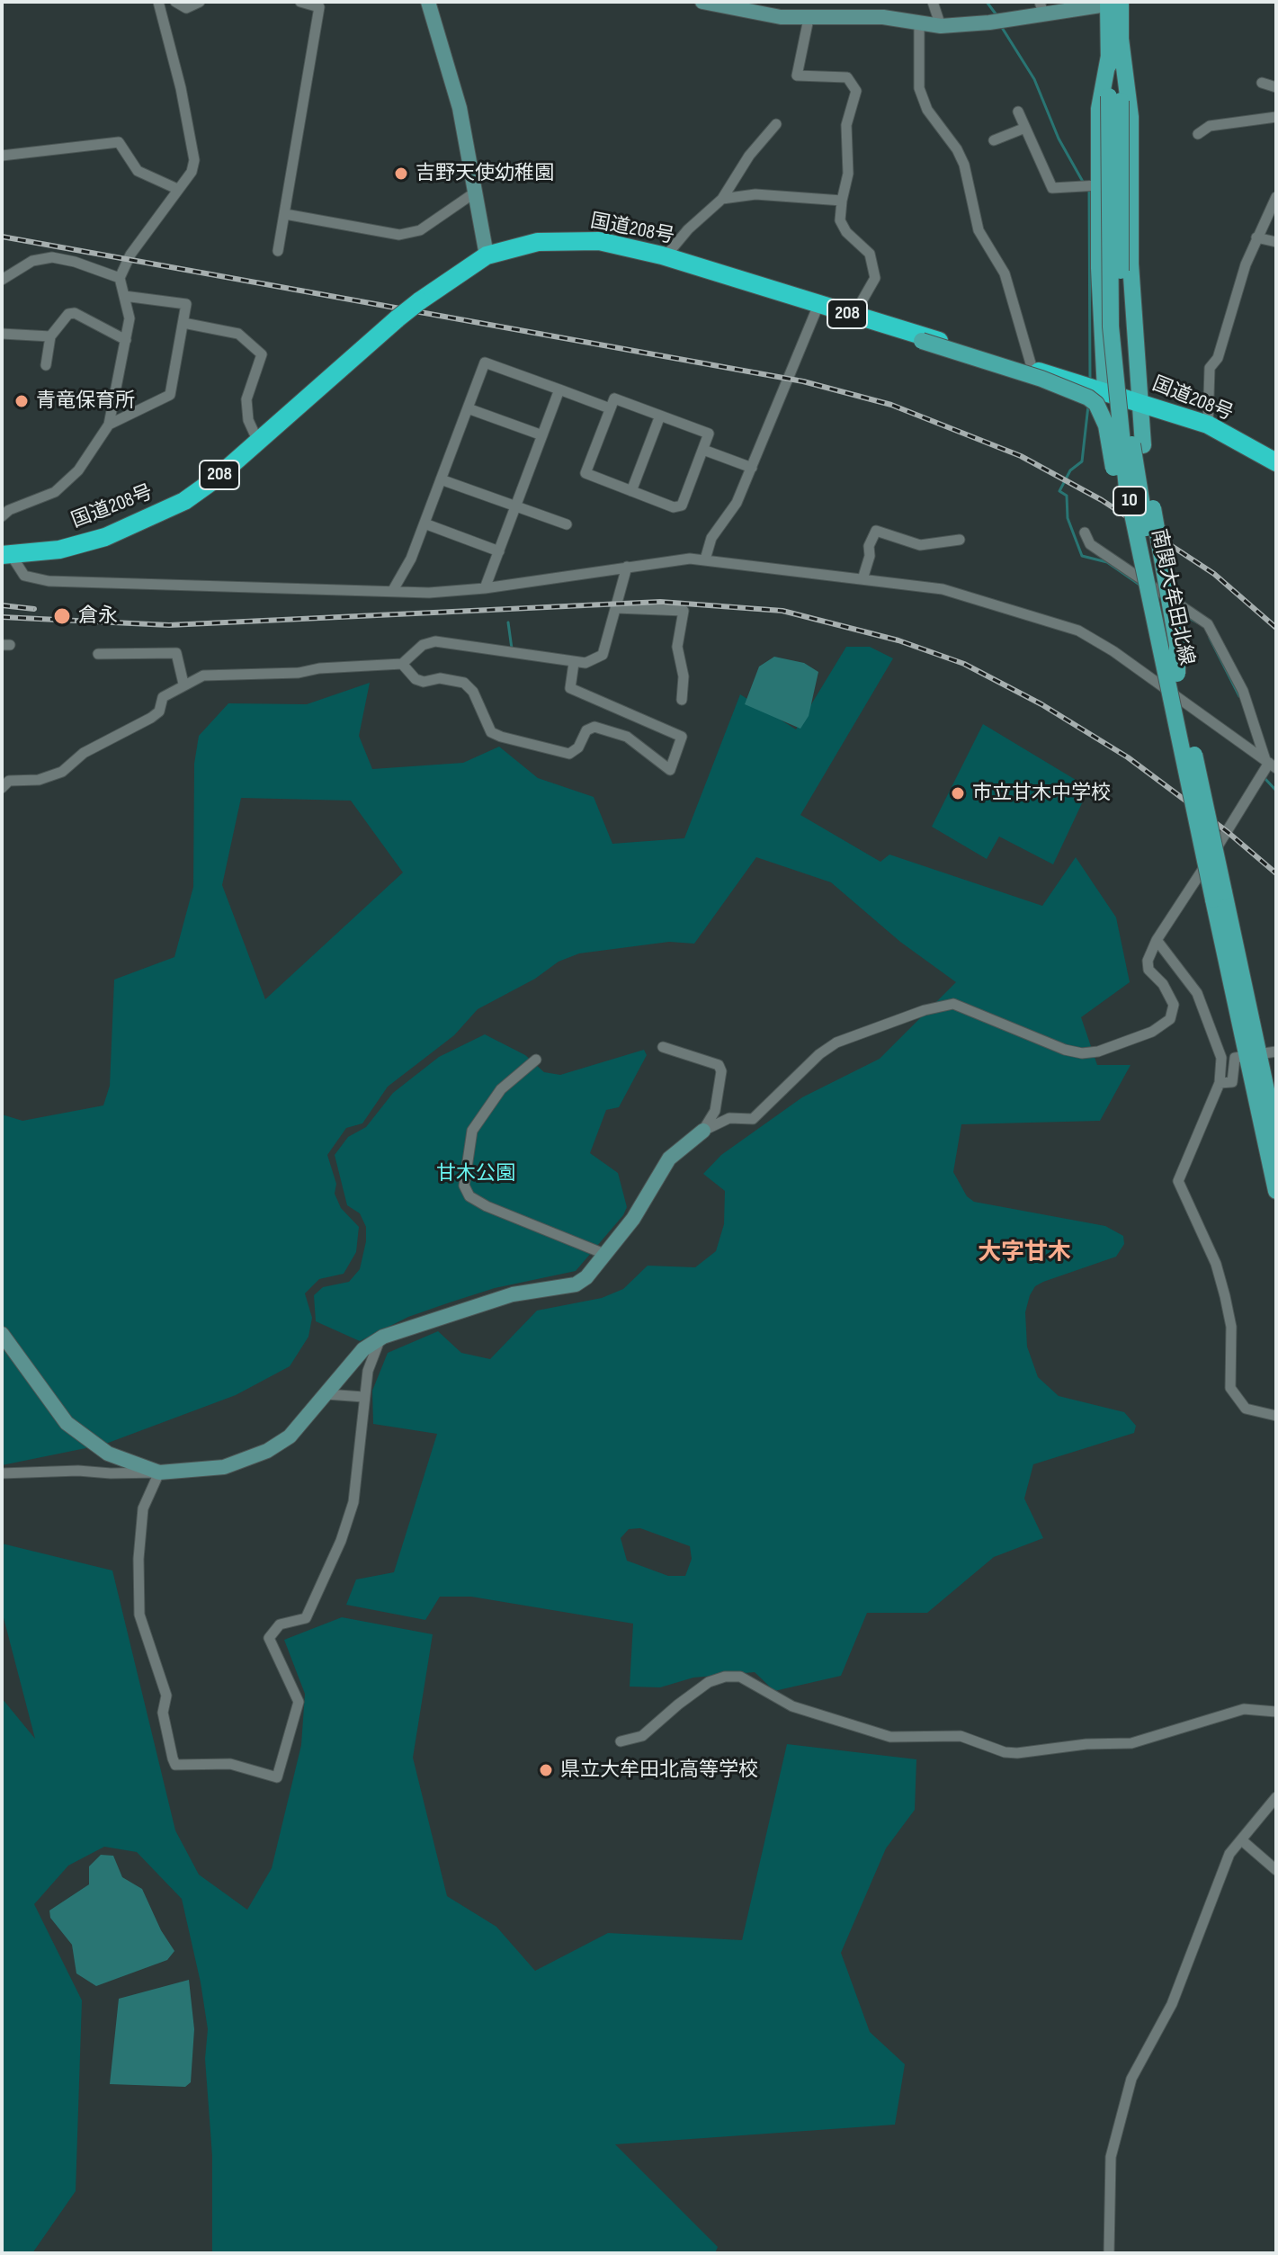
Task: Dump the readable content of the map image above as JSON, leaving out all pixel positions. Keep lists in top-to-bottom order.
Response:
{
  "streets": {
    "highway": ["国道208号", "208"],
    "main road": ["10", "南関大牟田北線"]
  },
  "districts": ["大字甘木"],
  "parks": ["甘木公園"],
  "places": [
    "吉野天使幼稚園",
    "青竜保育所",
    "倉永",
    "市立甘木中学校",
    "県立大牟田北高等学校"
  ]
}
